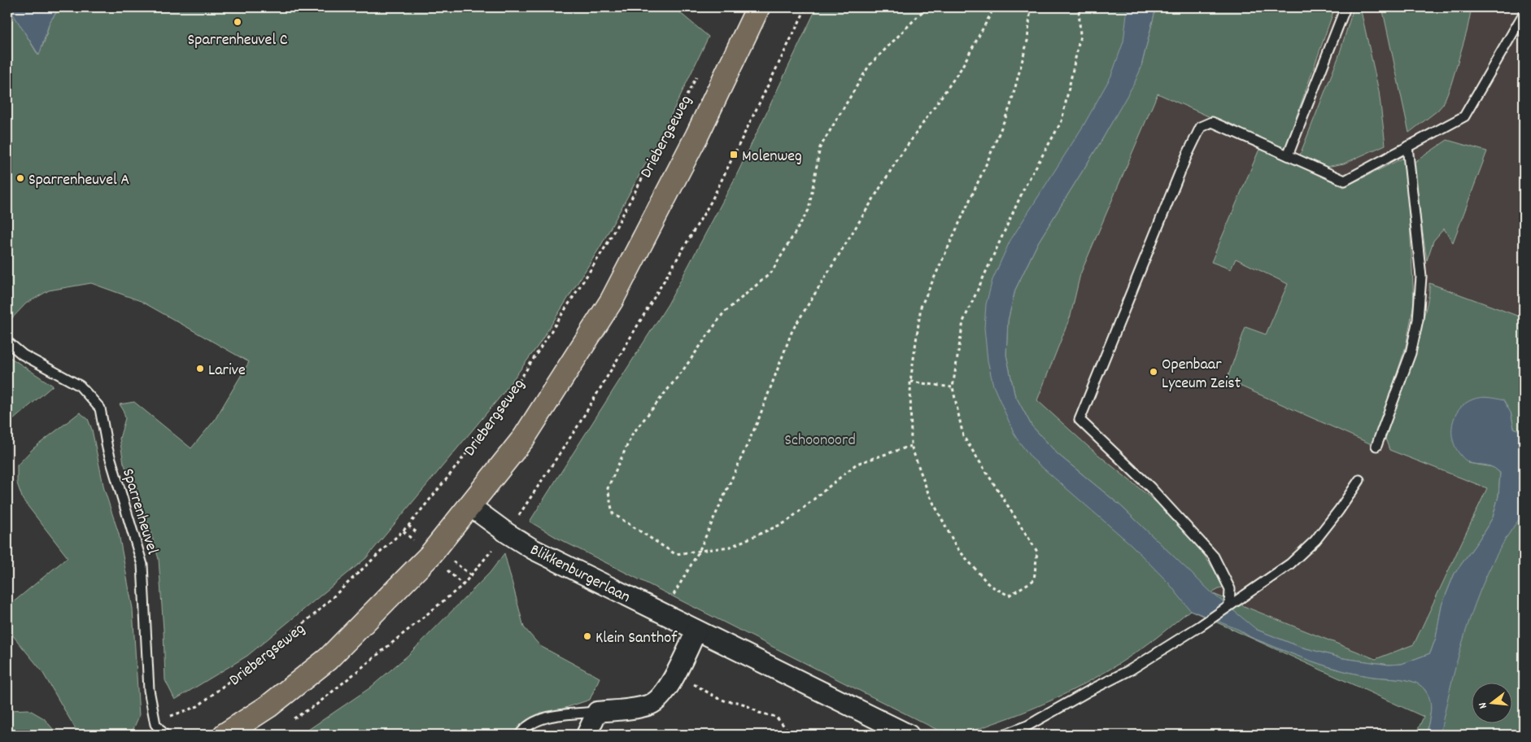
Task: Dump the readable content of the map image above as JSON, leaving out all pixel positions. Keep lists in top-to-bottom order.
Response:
{
  "streets": {
    "main road": ["Driebergseweg"],
    "street": ["Blikkenburgerlaan"],
    "lane": ["Sparrenheuvel"]
  },
  "crossings": [
    ["Driebergseweg", "Sparrenheuvel"],
    ["Driebergseweg", "Blikkenburgerlaan"]
  ],
  "parks": ["Schoonoord"],
  "places": {
    "other": [
      "Sparrenheuvel C",
      "Sparrenheuvel A",
      "Larive",
      "Openbaar Lyceum Zeist",
      "Klein Santhof"
    ],
    "transit": ["Molenweg"]
  },
  "north": "left"
}
